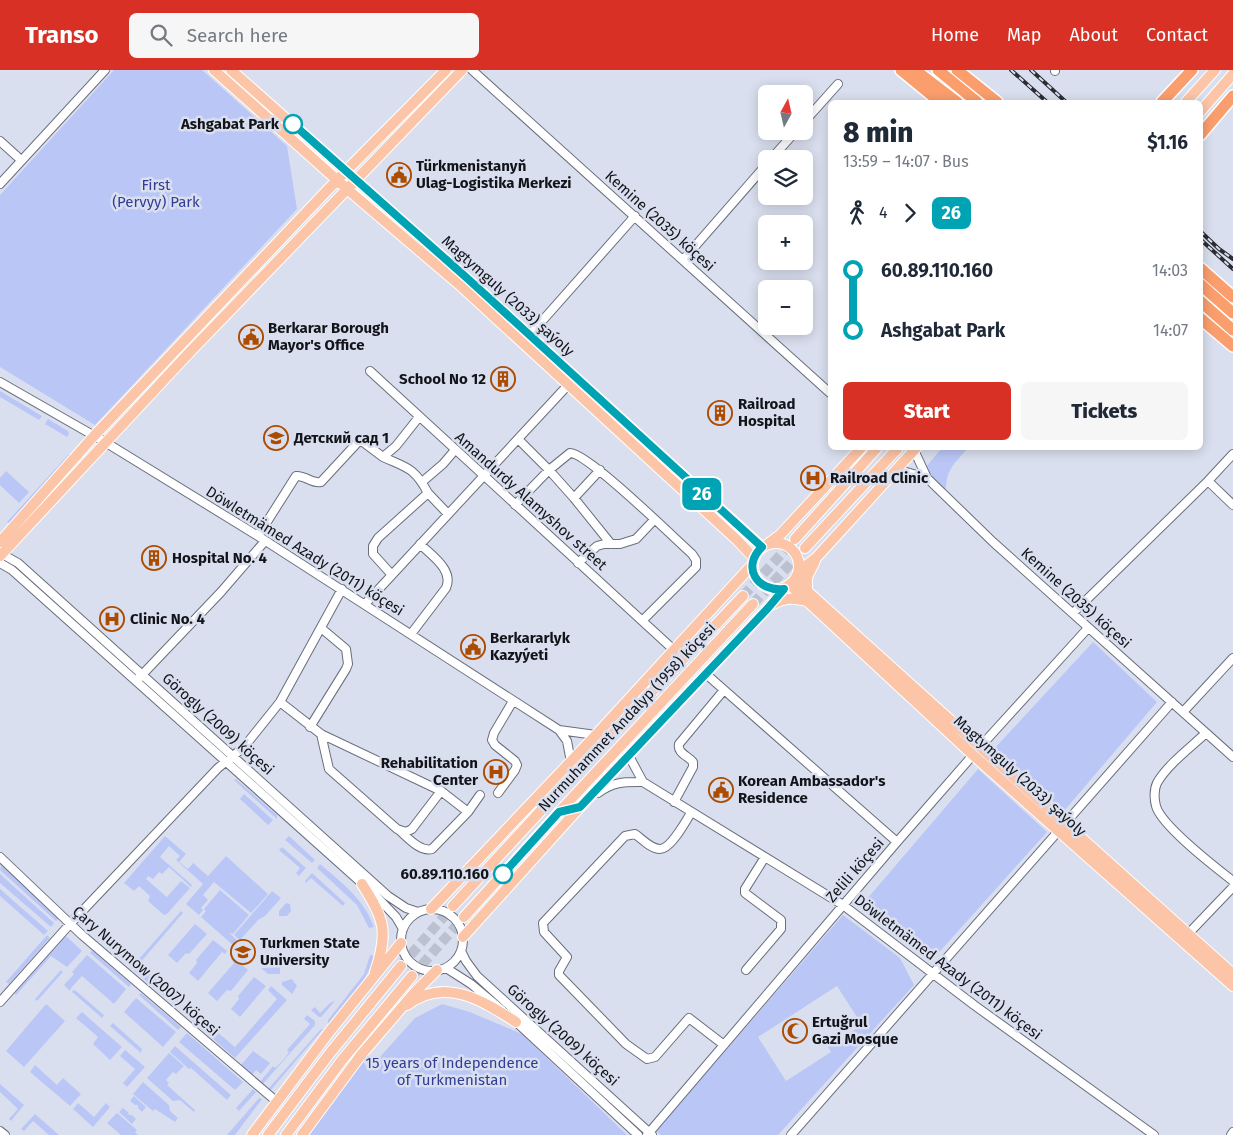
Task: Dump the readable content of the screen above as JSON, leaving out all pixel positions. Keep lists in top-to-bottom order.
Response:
{
  "streets": {
    "main road": ["Magtymguly (2033) şaýoly", "Nurmuhammet Andalyp (1958) köçesi"],
    "street": [
      "Kemine (2035) köçesi",
      "Amandurdy Alamyshov street",
      "Döwletmämed Azady (2011) köçesi",
      "Görogly (2009) köçesi",
      "Zelili köçesi",
      "Çary Nurymow (2007) köçesi"
    ]
  },
  "crossings": [
    ["Kemine (2035) köçesi", "Zelili köçesi"],
    ["Magtymguly (2033) şaýoly", "Zelili köçesi"],
    ["Döwletmämed Azady (2011) köçesi", "Nurmuhammet Andalyp (1958) köçesi"],
    ["Döwletmämed Azady (2011) köçesi", "Zelili köçesi"],
    ["Görogly (2009) köçesi", "Zelili köçesi"]
  ],
  "parks": ["First (Pervyy) Park", "15 years of Independence of Turkmenistan"],
  "places": {
    "other": ["Ashgabat Park", "60.89.110.160"],
    "public building": [
      "Türkmenistanyň Ulag-Logistika Merkezi",
      "Berkarar Borough Mayor's Office",
      "Berkararlyk Kazyýeti",
      "Korean Ambassador's Residence"
    ],
    "building": ["School No 12", "Railroad Hospital", "Hospital No. 4"],
    "school or university": ["Детский сад 1", "Turkmen State University"],
    "hospital": ["Railroad Clinic", "Clinic No. 4", "Rehabilitation Center"],
    "mosque": ["Ertuğrul Gazi Mosque"]
  },
  "lines": ["bus line 26"],
  "north": "top",
  "page": {
    "header": "Transo",
    "search": "Search here",
    "nav": [
      "Home",
      "Map",
      "About",
      "Contact"
    ],
    "on_map": "26",
    "map_buttons": ["+", "−"],
    "heading": ["8 min", "13:59 – 14:07 · Bus", "$1.16"],
    "legs": ["4", "26"],
    "list": [
      {
        "name": "60.89.110.160",
        "value": "14:03"
      },
      {
        "name": "Ashgabat Park",
        "value": "14:07"
      }
    ],
    "buttons": ["Start", "Tickets"]
  }
}
